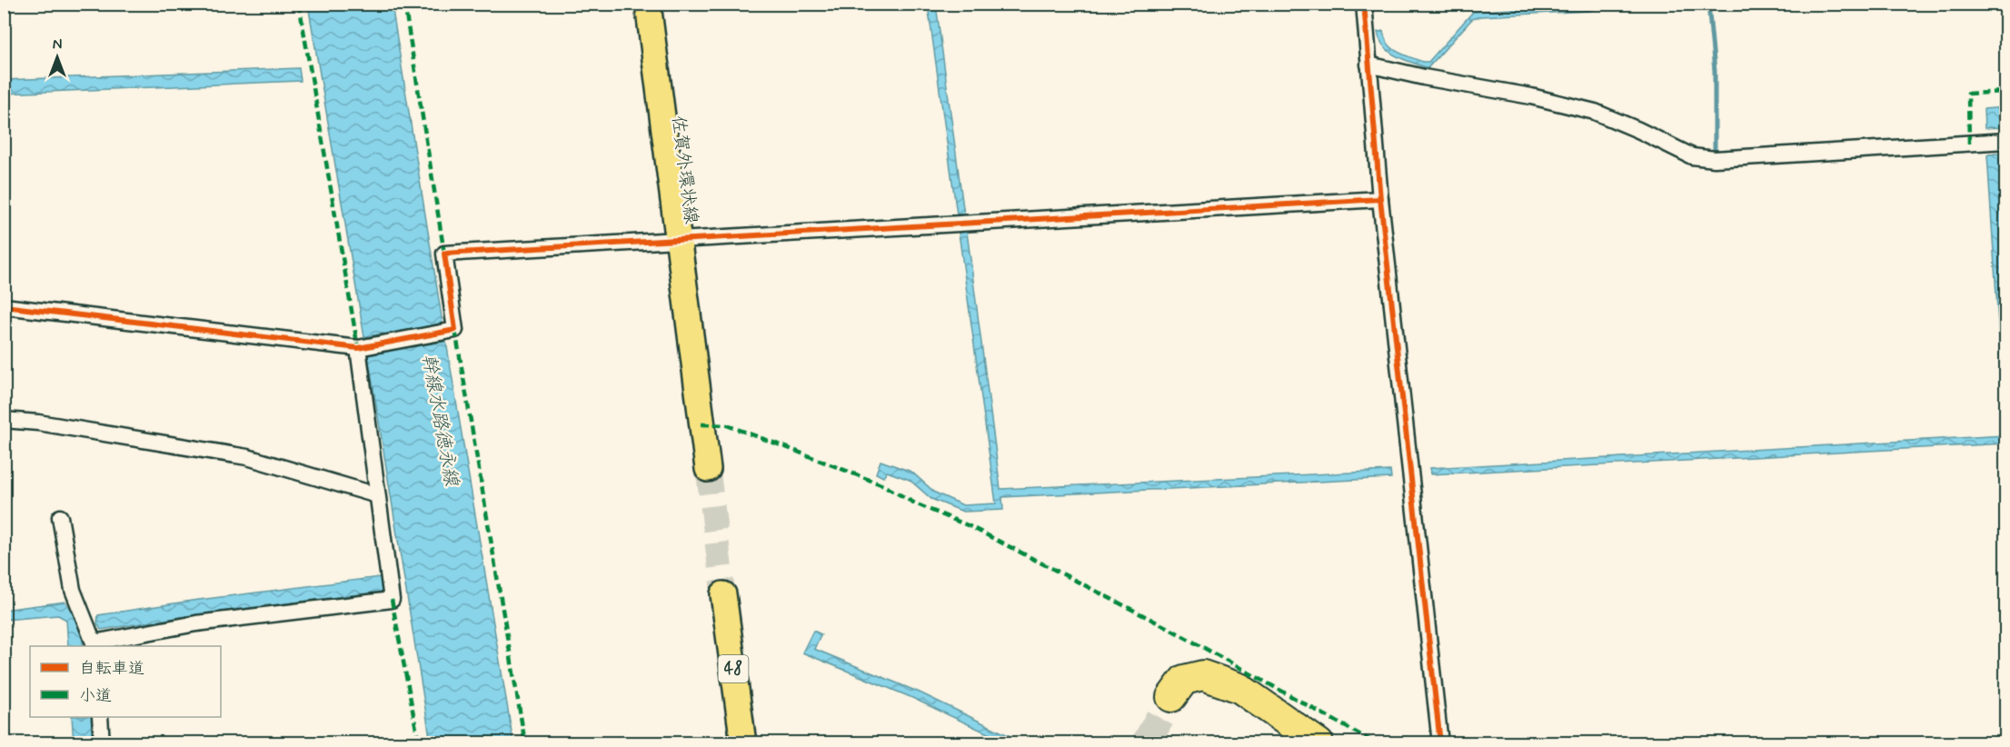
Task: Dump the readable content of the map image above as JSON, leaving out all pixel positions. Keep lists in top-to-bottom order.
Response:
{
  "streets": {
    "main road": ["佐賀外環状線", "48"]
  },
  "water": ["幹線水路徳永線"],
  "legend": ["自転車道", "小道"],
  "north": "top"
}
